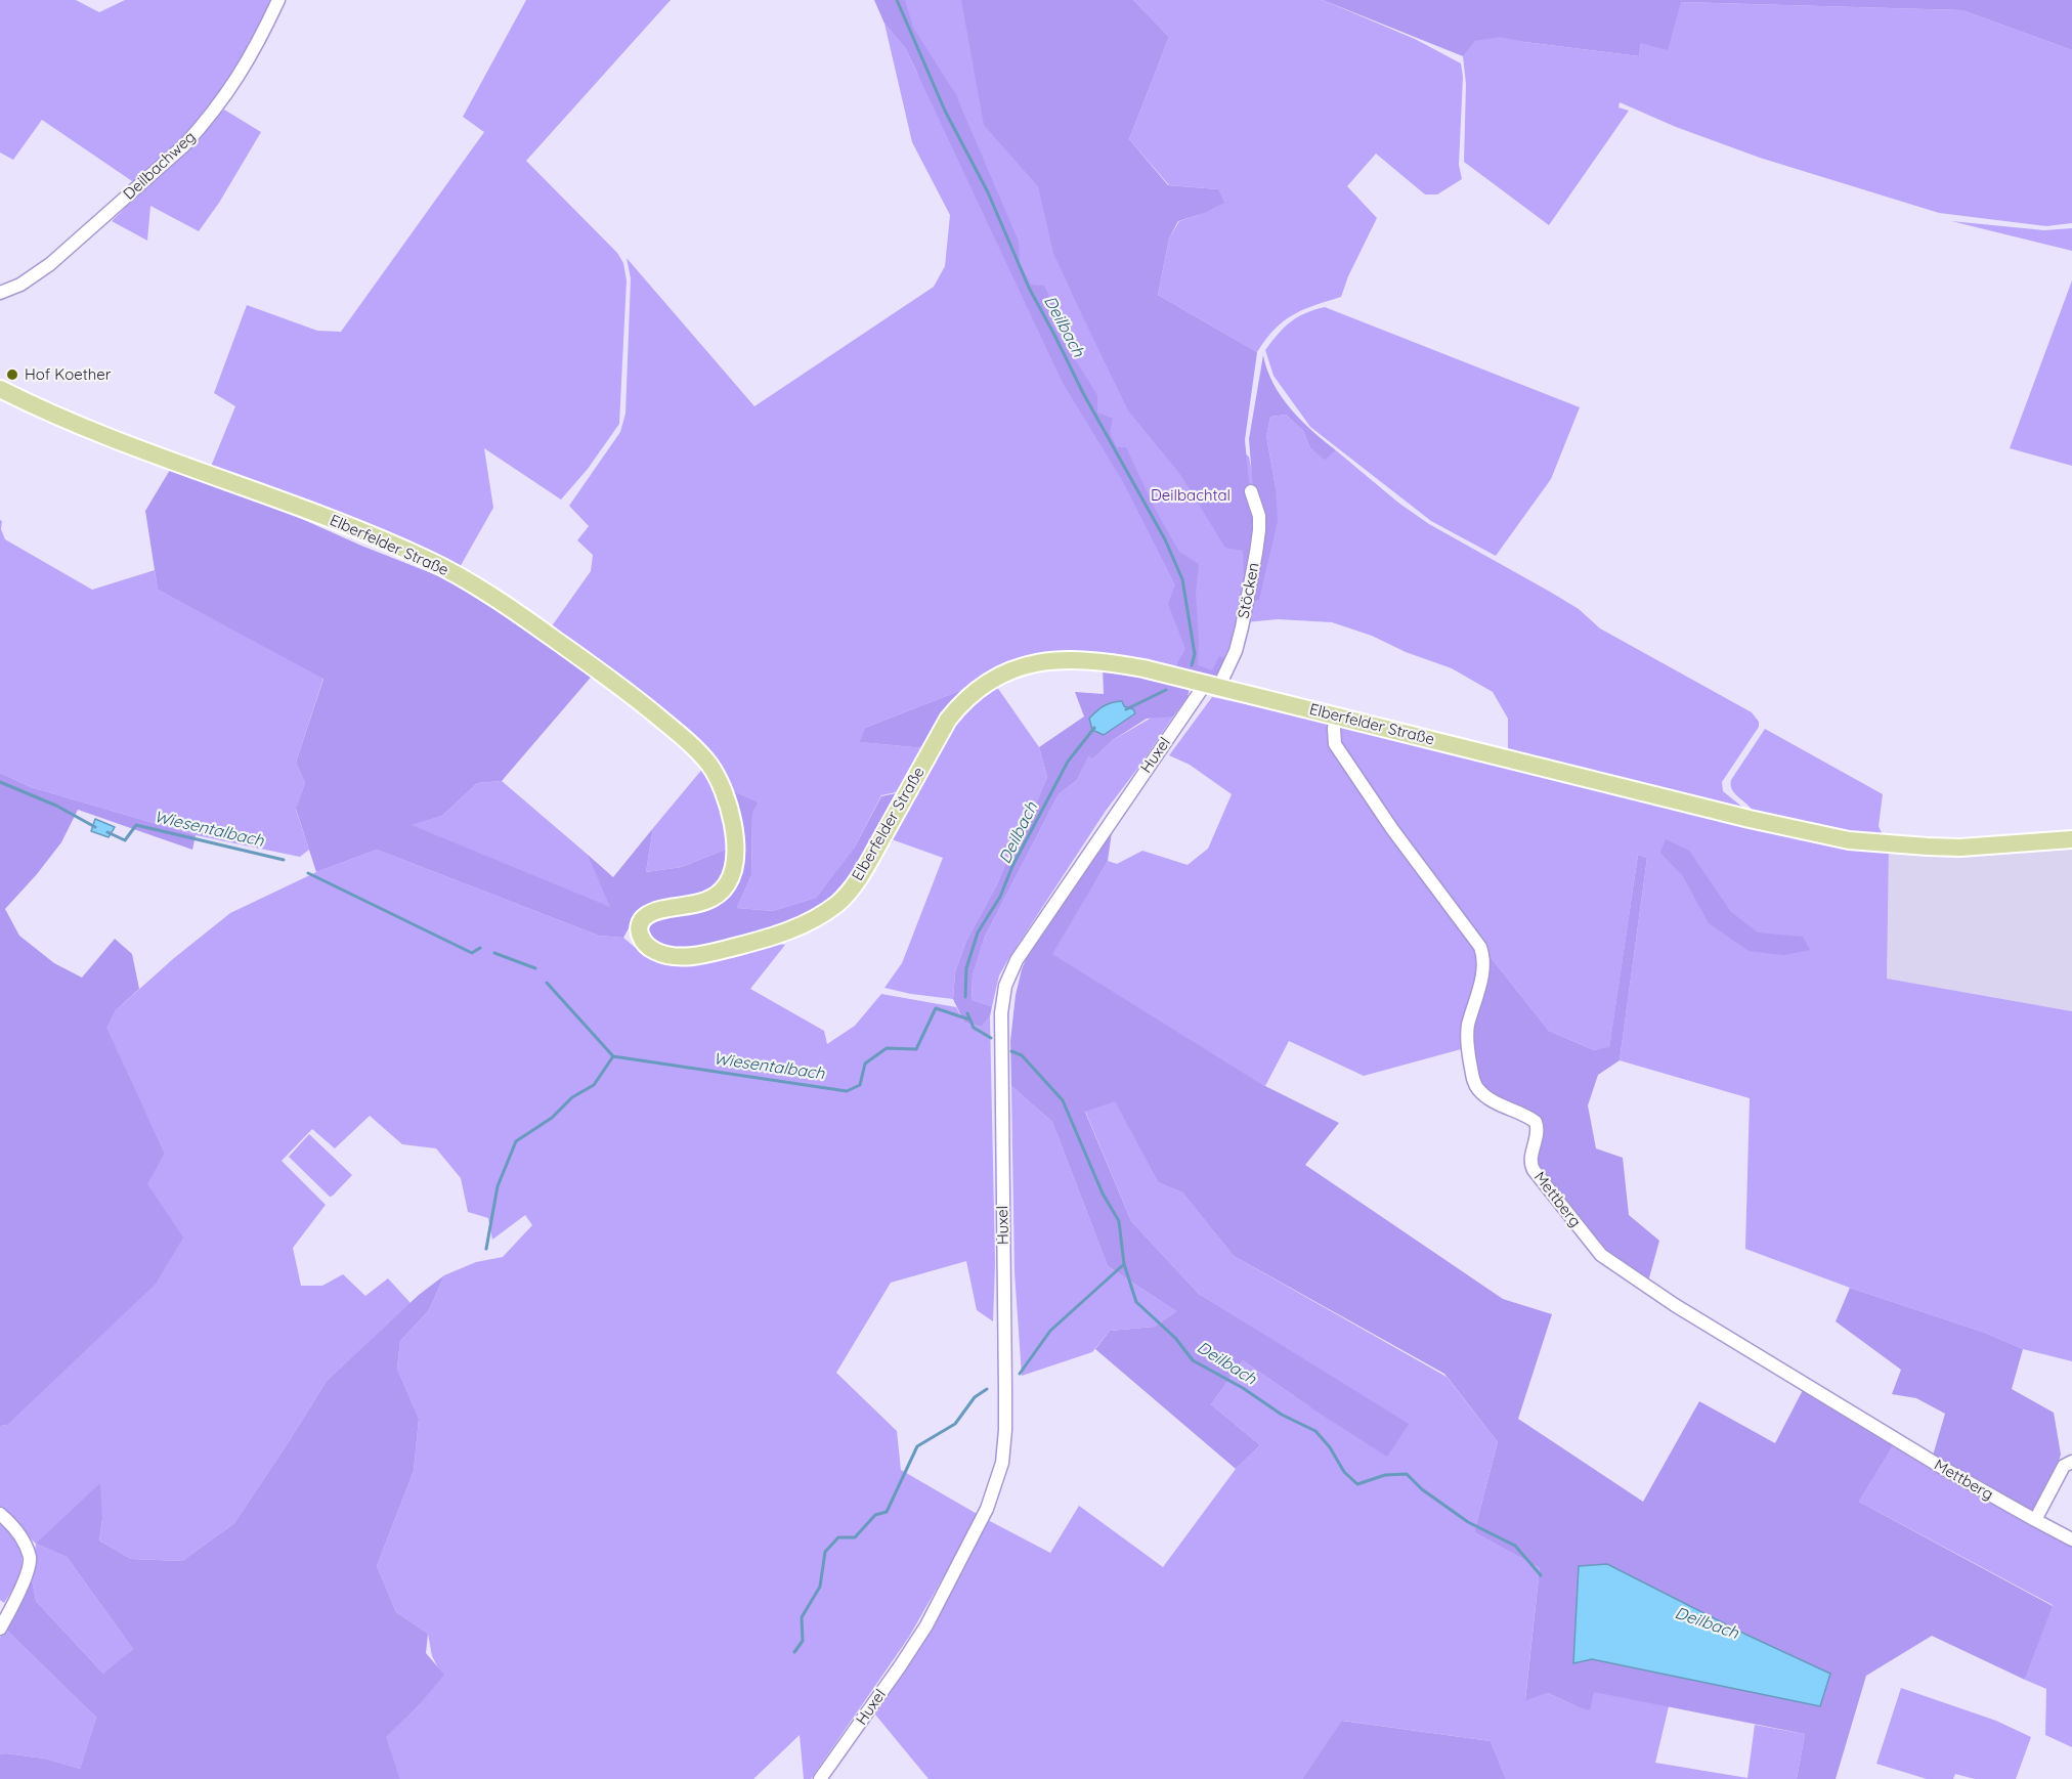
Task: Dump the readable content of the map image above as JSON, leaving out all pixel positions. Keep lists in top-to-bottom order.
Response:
{
  "streets": {
    "main road": ["Elberfelder Straße"],
    "street": [
      "Deilbachweg",
      "Stöcken",
      "Huxel",
      "Mettberg"
    ]
  },
  "crossings": [
    ["Elberfelder Straße", "Stöcken"],
    ["Elberfelder Straße", "Huxel"],
    ["Elberfelder Straße", "Mettberg"],
    ["Stöcken", "Huxel"]
  ],
  "water": ["Deilbach", "Wiesentalbach"],
  "parks": ["Deilbachtal"],
  "places": ["Hof Koether"]
}
